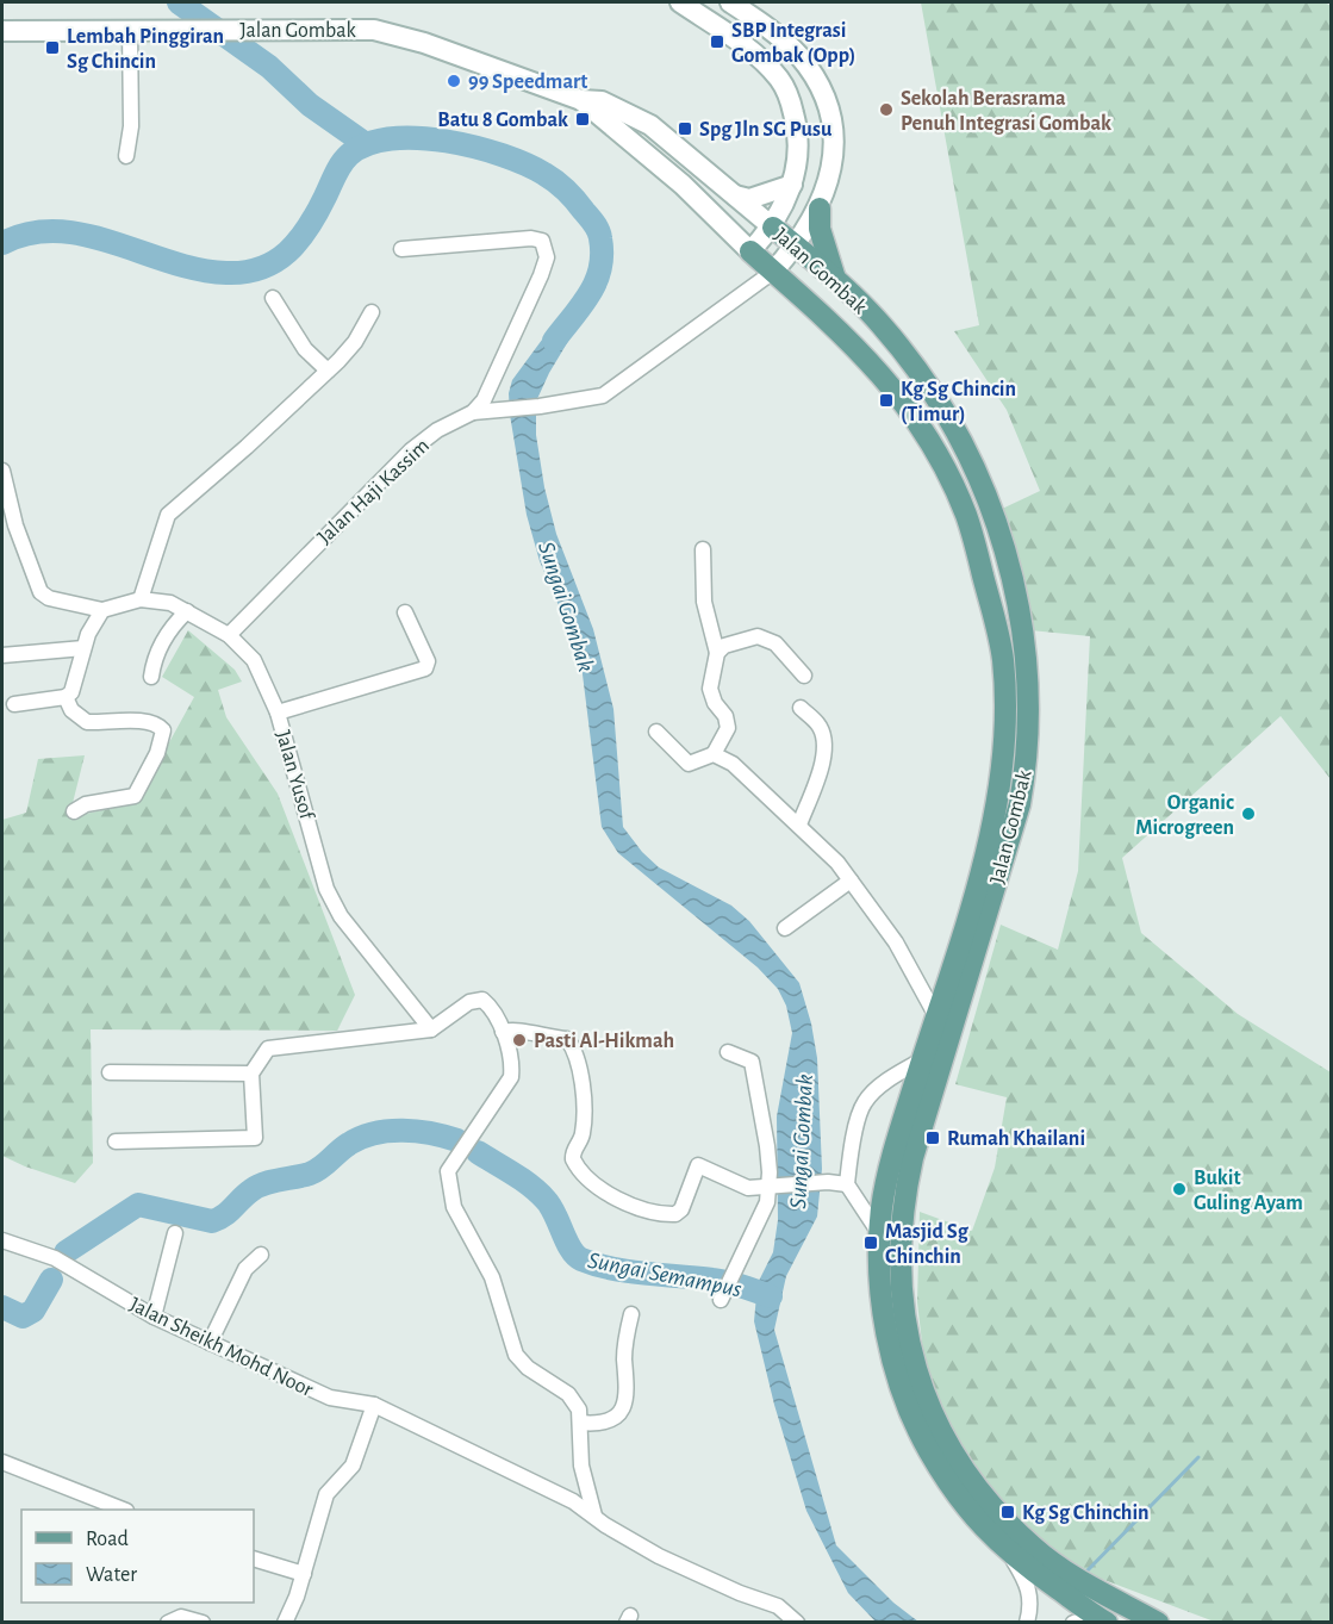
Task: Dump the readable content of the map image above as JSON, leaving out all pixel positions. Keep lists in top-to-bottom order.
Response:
{
  "streets": {
    "main road": ["Jalan Gombak"],
    "street": ["Jalan Haji Kassim", "Jalan Yusof", "Jalan Sheikh Mohd Noor"]
  },
  "crossings": [
    ["Jalan Haji Kassim", "Jalan Yusof"]
  ],
  "water": ["Sungai Gombak", "Sungai Semampus"],
  "places": {
    "transit": [
      "SBP Integrasi Gombak (Opp)",
      "Lembah Pinggiran Sg Chincin",
      "Batu 8 Gombak",
      "Spg Jln SG Pusu",
      "Kg Sg Chincin (Timur)",
      "Rumah Khailani",
      "Masjid Sg Chinchin",
      "Kg Sg Chinchin"
    ],
    "other": [
      "99 Speedmart",
      "Sekolah Berasrama Penuh Integrasi Gombak",
      "Organic Microgreen",
      "Pasti Al-Hikmah",
      "Bukit Guling Ayam"
    ]
  },
  "legend": ["Road", "Water"]
}
